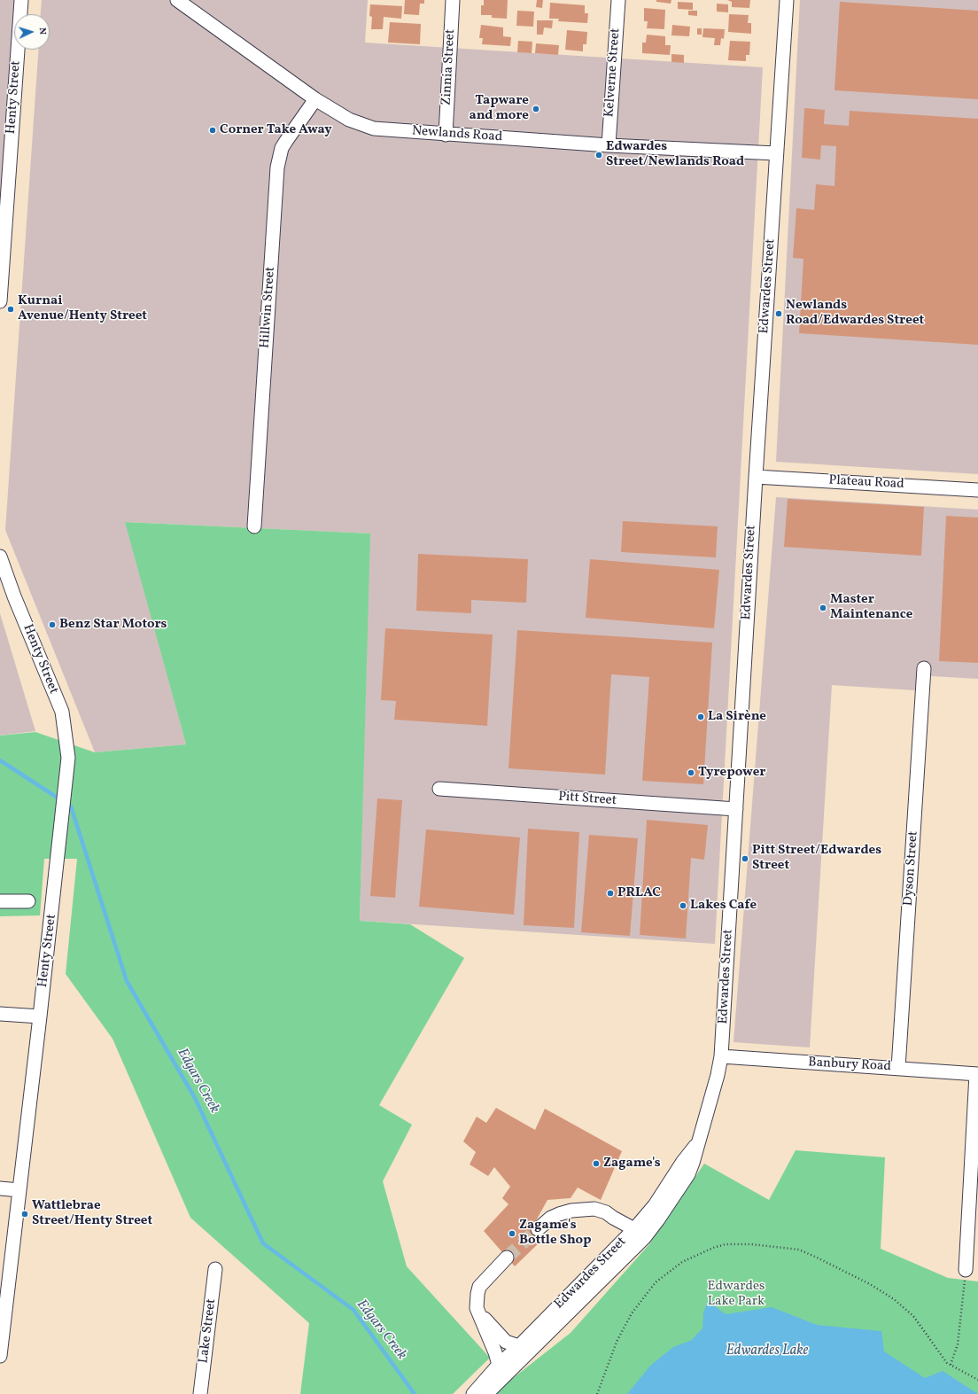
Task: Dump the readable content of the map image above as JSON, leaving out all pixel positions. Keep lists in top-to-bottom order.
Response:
{
  "streets": {
    "street": [
      "Zinnia Street",
      "Kelverne Street",
      "Henty Street",
      "Newlands Road",
      "Edwardes Street",
      "Hillwin Street",
      "Plateau Road",
      "Pitt Street",
      "Dyson Street",
      "Banbury Road",
      "Lake Street"
    ]
  },
  "crossings": [
    ["Zinnia Street", "Newlands Road"],
    ["Kelverne Street", "Newlands Road"],
    ["Newlands Road", "Edwardes Street"],
    ["Newlands Road", "Hillwin Street"],
    ["Edwardes Street", "Plateau Road"],
    ["Edwardes Street", "Pitt Street"],
    ["Edwardes Street", "Banbury Road"],
    ["Dyson Street", "Banbury Road"]
  ],
  "water": ["Edgars Creek", "Edwardes Lake"],
  "parks": ["Edwardes Lake Park"],
  "places": [
    "Tapware and more",
    "Corner Take Away",
    "Edwardes Street/Newlands Road",
    "Kurnai Avenue/Henty Street",
    "Newlands Road/Edwardes Street",
    "Master Maintenance",
    "Benz Star Motors",
    "La Sirène",
    "Tyrepower",
    "Pitt Street/Edwardes Street",
    "PRLAC",
    "Lakes Cafe",
    "Zagame's",
    "Wattlebrae Street/Henty Street",
    "Zagame's Bottle Shop"
  ],
  "north": "right"
}
